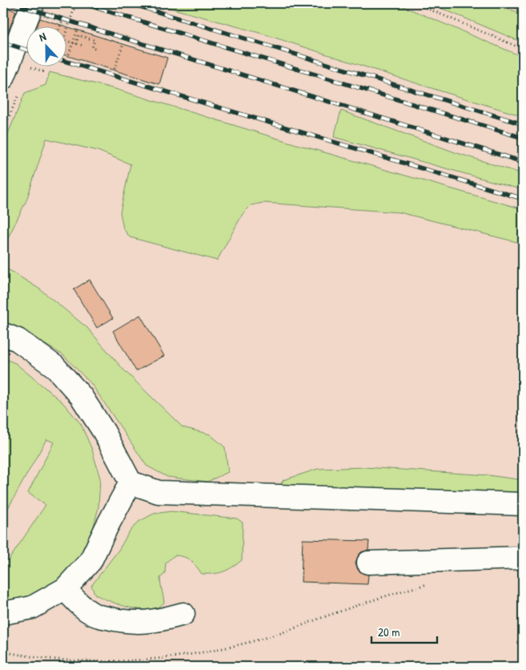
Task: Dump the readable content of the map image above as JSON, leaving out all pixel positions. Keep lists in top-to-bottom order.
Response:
{
  "scale_bar": "20 m",
  "north": "top"
}
